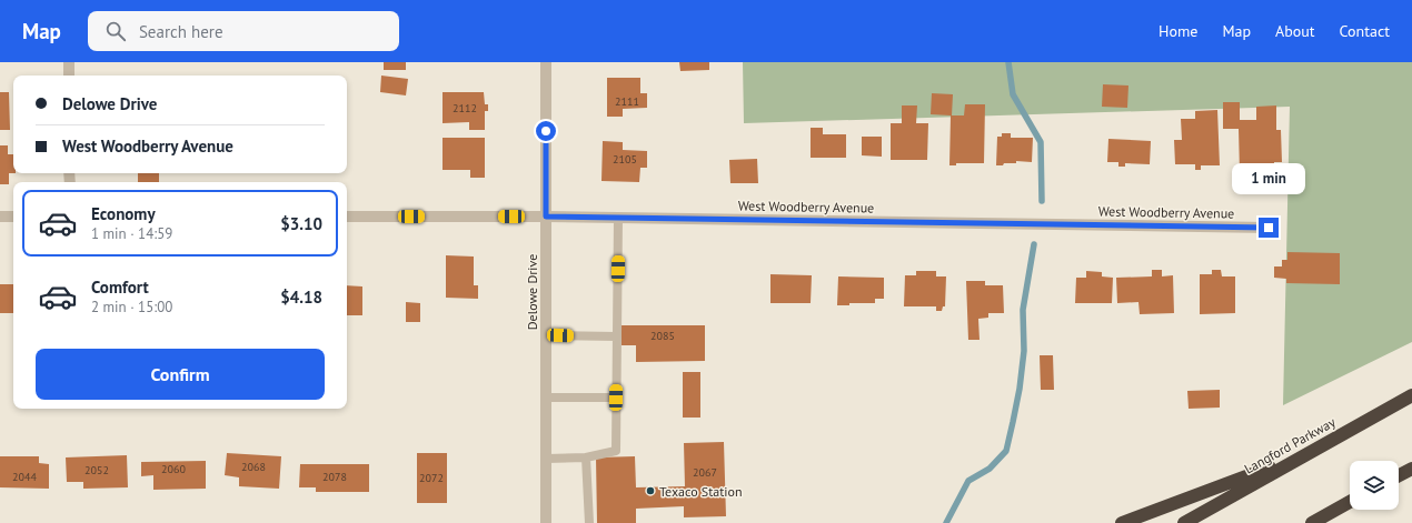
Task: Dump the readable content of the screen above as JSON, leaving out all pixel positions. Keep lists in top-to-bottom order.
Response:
{
  "streets": {
    "highway": ["Langford Parkway"],
    "street": ["West Woodberry Avenue", "Delowe Drive"]
  },
  "crossings": [
    ["West Woodberry Avenue", "Delowe Drive"]
  ],
  "places": ["Texaco Station"],
  "house_numbers": [
    "2111",
    "2112",
    "2105",
    "2085",
    "2068",
    "2060",
    "2052",
    "2067",
    "2044",
    "2078",
    "2072"
  ],
  "page": {
    "header": "Map",
    "search": "Search here",
    "nav": [
      "Home",
      "Map",
      "About",
      "Contact"
    ],
    "banner": ["Delowe Drive", "West Woodberry Avenue"],
    "bubble": "1 min",
    "list": [
      {
        "name": "Economy",
        "note": "1 min · 14:59",
        "value": "$3.10"
      },
      {
        "name": "Comfort",
        "note": "2 min · 15:00",
        "value": "$4.18"
      }
    ],
    "buttons": "Confirm"
  }
}
